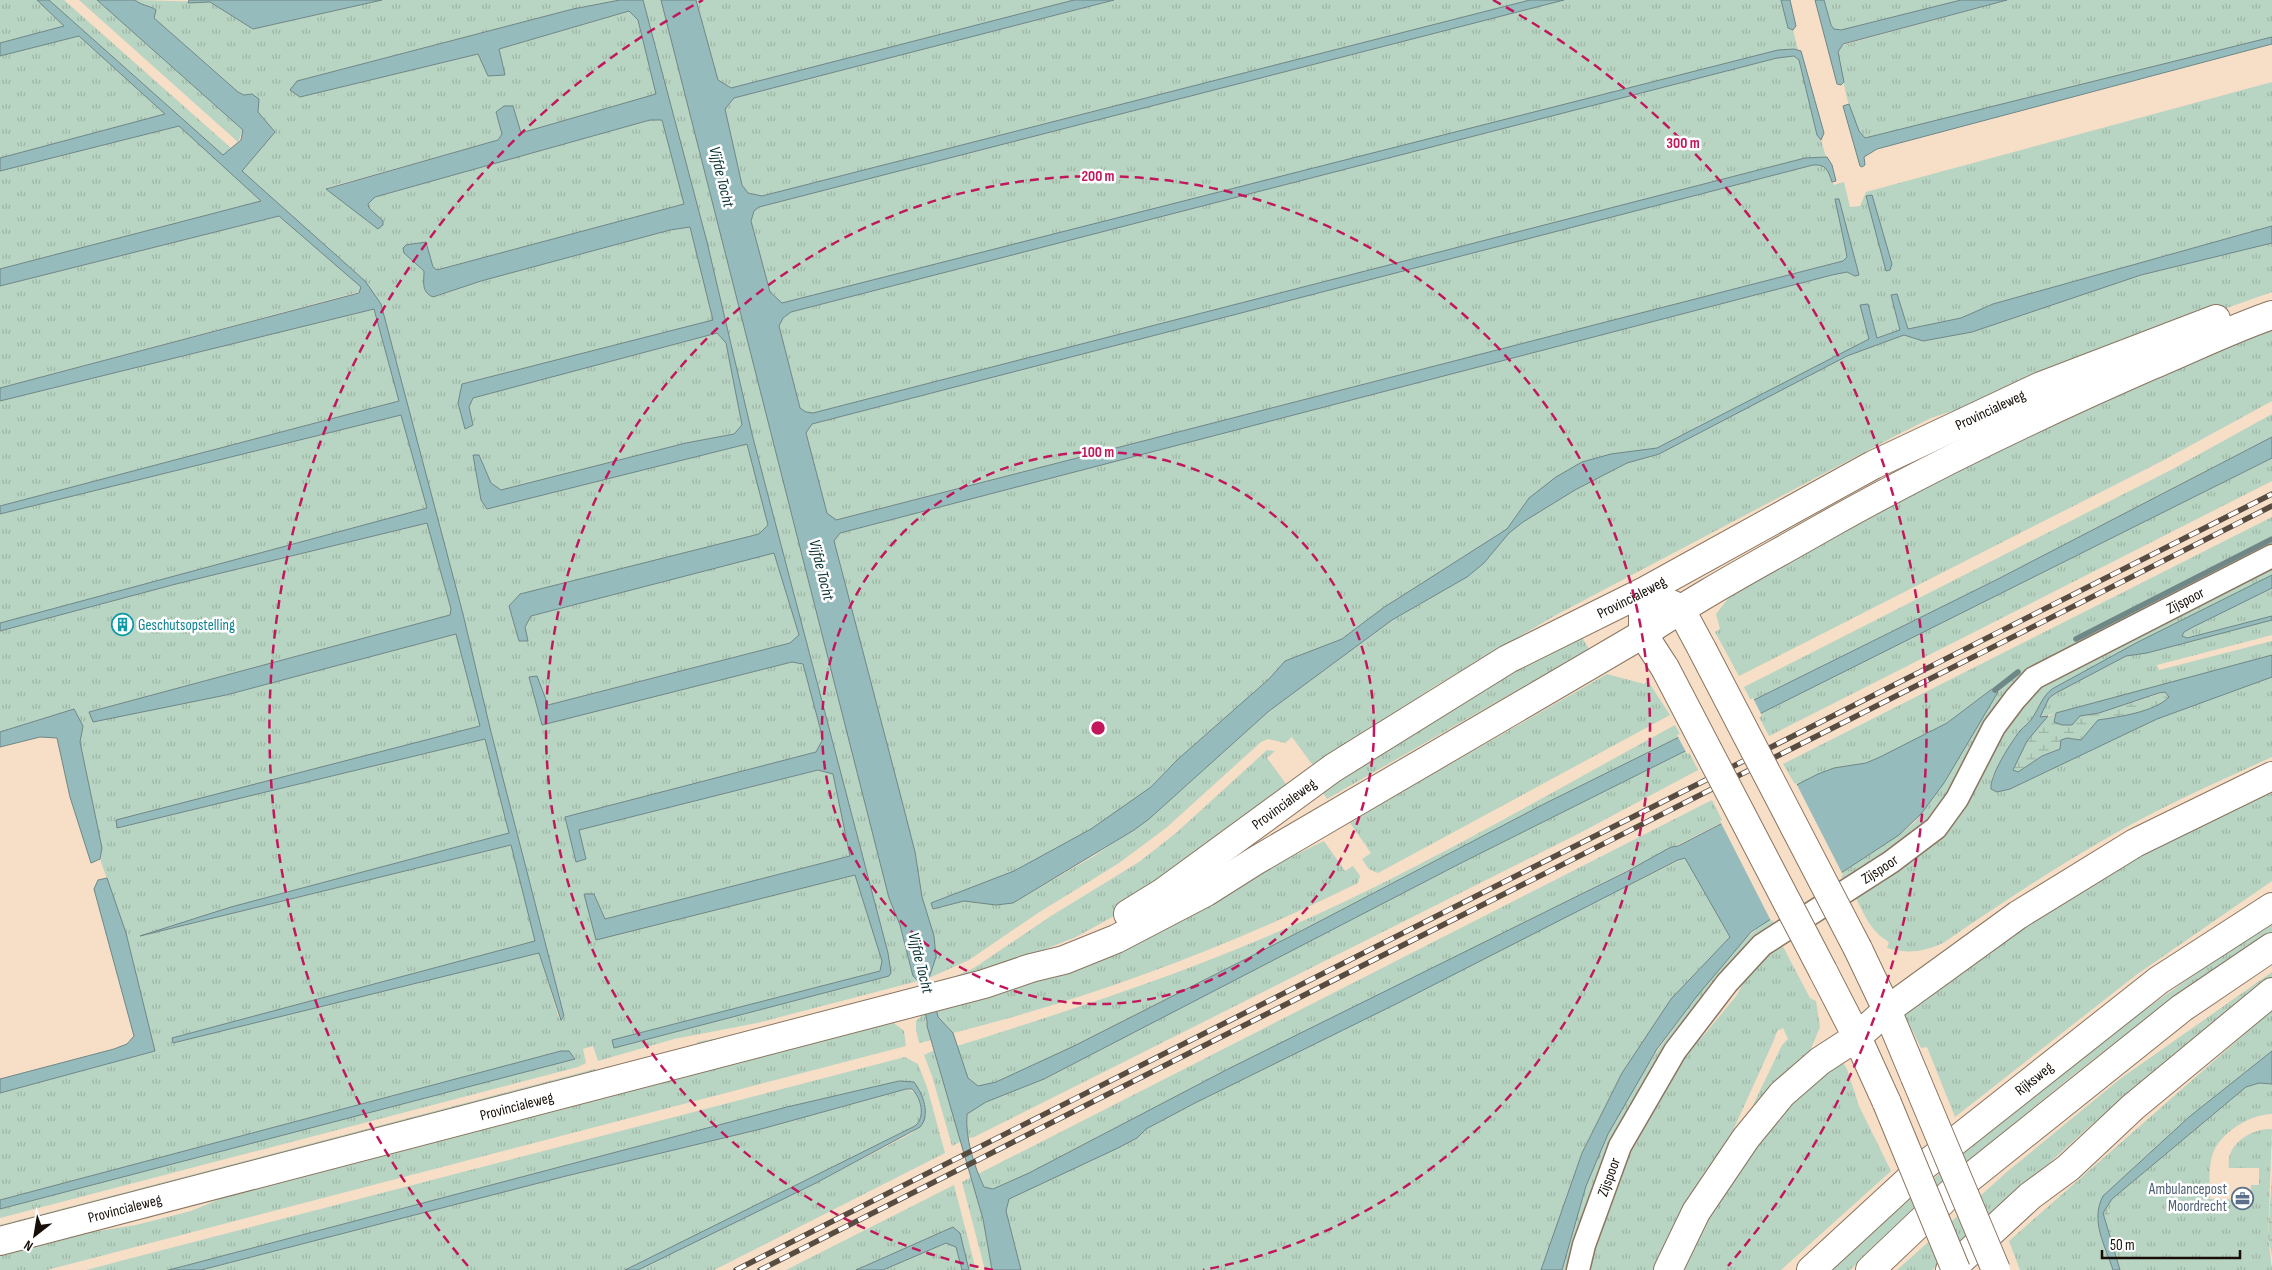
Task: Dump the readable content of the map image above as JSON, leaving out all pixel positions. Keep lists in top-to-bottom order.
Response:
{
  "streets": {
    "main road": ["Provincialeweg", "Rijksweg"],
    "street": ["Zijspoor"]
  },
  "water": ["Vijfde Tocht"],
  "places": {
    "building": ["Geschutsopstelling"],
    "office": ["Ambulancepost Moordrecht"]
  },
  "scale_bar": "50 m",
  "north": "bottom left",
  "rings": ["300 m", "200 m", "100 m"]
}
